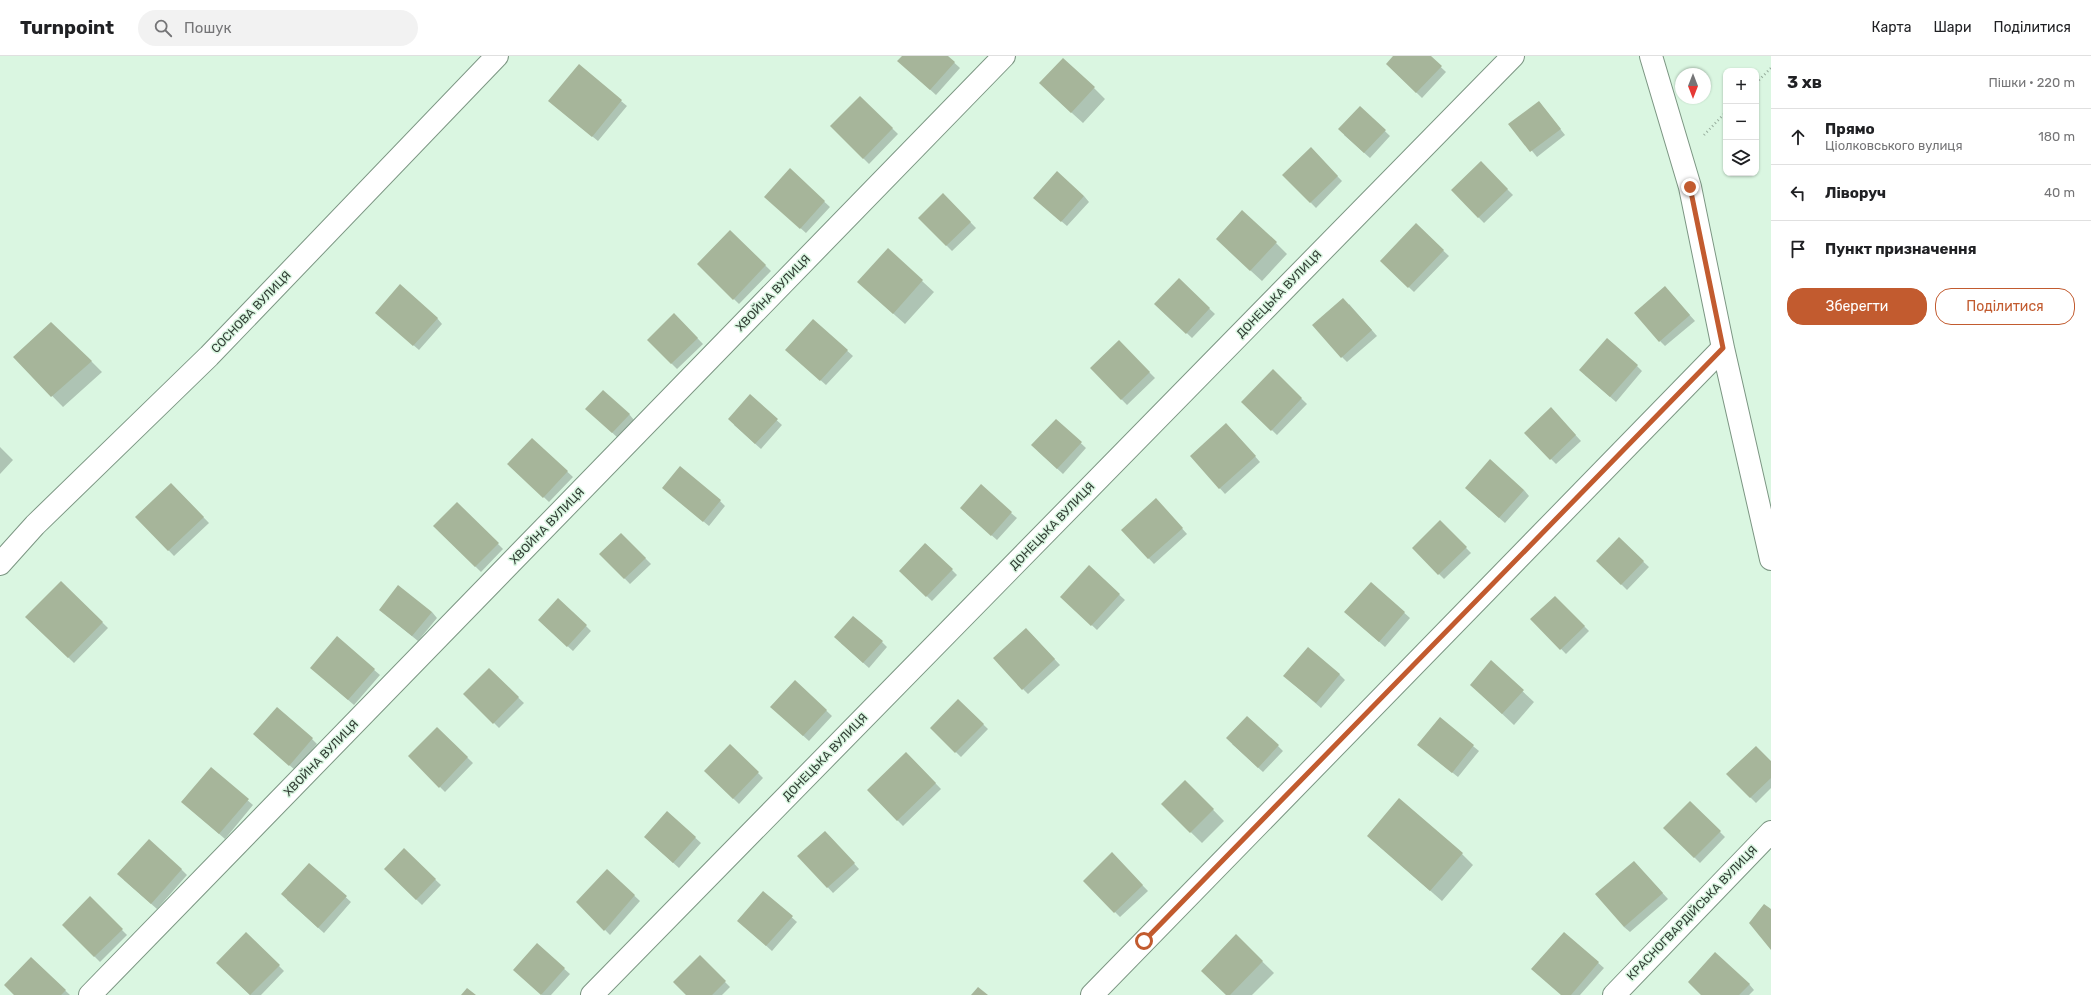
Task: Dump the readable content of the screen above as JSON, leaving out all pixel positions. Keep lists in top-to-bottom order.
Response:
{
  "streets": {
    "street": [
      "ХВОЙНА ВУЛИЦЯ",
      "ДОНЕЦЬКА ВУЛИЦЯ",
      "СОСНОВА ВУЛИЦЯ",
      "КРАСНОГВАРДІЙСЬКА ВУЛИЦЯ"
    ]
  },
  "north": "bottom",
  "page": {
    "header": "Turnpoint",
    "search": "Пошук",
    "nav": ["Карта", "Шари", "Поділитися"],
    "heading": ["3 хв", "Пішки · 220 m"],
    "map_buttons": ["+", "−"],
    "list": [
      ["Прямо", "Ціолковського вулиця", "180 m"],
      ["Ліворуч", "40 m"],
      "Пункт призначення"
    ],
    "buttons": ["Зберегти", "Поділитися"]
  }
}
